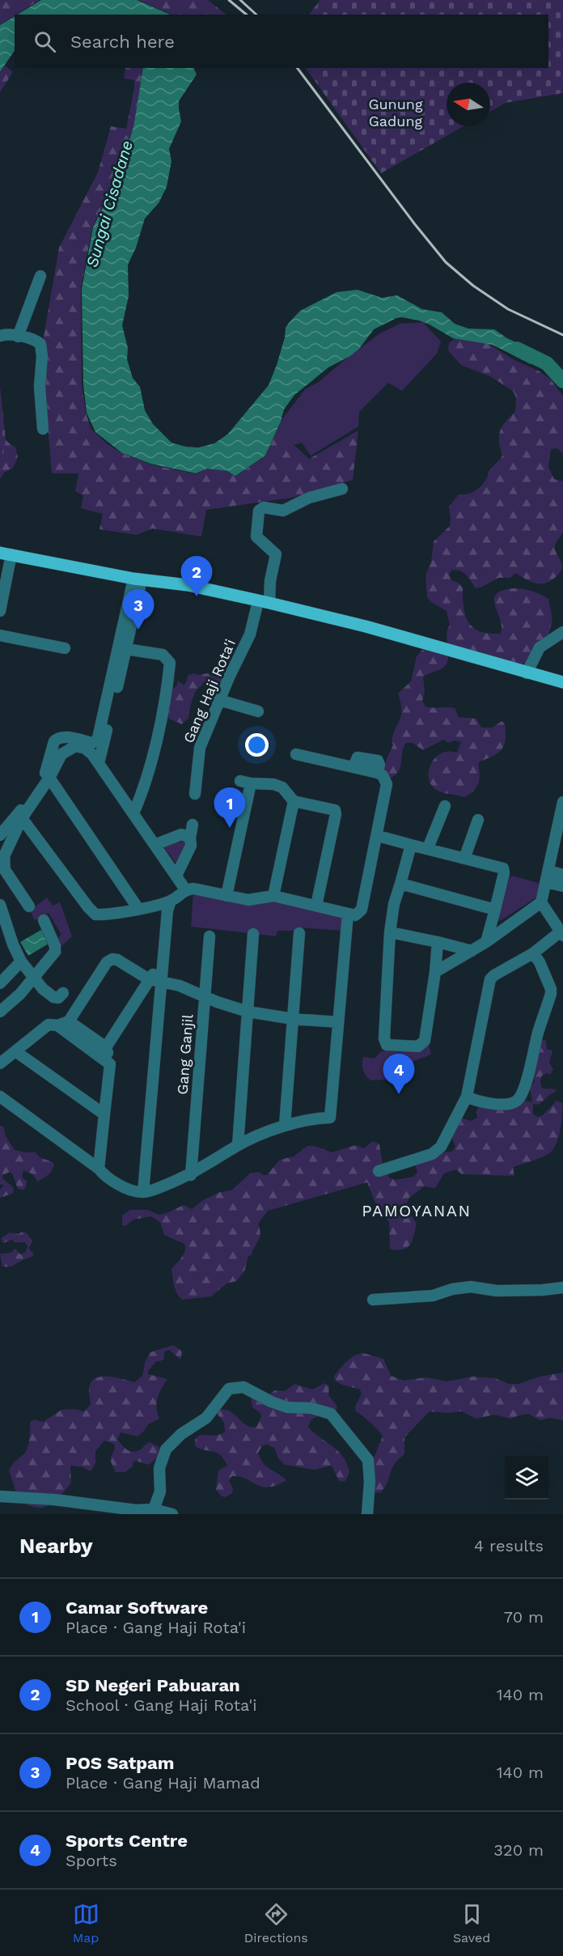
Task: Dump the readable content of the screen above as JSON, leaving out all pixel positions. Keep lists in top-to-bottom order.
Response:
{
  "streets": {
    "street": ["Gang Haji Rota'i", "Gang Ganjil"]
  },
  "districts": ["PAMOYANAN"],
  "water": ["Sungai Cisadane"],
  "parks": ["Gunung Gadung"],
  "north": "left",
  "page": {
    "search": "Search here",
    "pins": [
      "2",
      "3",
      "1",
      "4"
    ],
    "heading": ["Nearby", "4 results"],
    "list": [
      {
        "mark": "1",
        "name": "Camar Software",
        "note": "Place · Gang Haji Rota'i",
        "value": "70 m"
      },
      {
        "mark": "2",
        "name": "SD Negeri Pabuaran",
        "note": "School · Gang Haji Rota'i",
        "value": "140 m"
      },
      {
        "mark": "3",
        "name": "POS Satpam",
        "note": "Place · Gang Haji Mamad",
        "value": "140 m"
      },
      {
        "mark": "4",
        "name": "Sports Centre",
        "note": "Sports",
        "value": "320 m"
      }
    ],
    "nav": ["Map", "Directions", "Saved"]
  }
}
